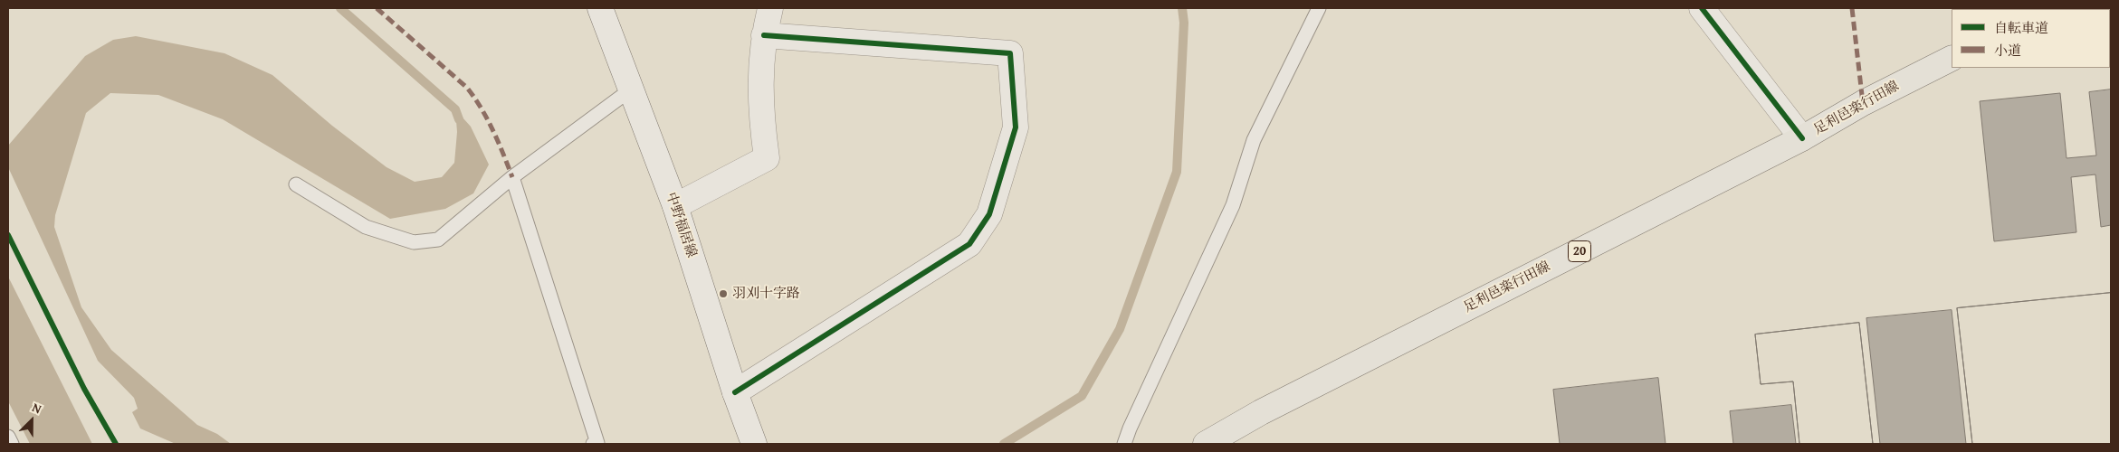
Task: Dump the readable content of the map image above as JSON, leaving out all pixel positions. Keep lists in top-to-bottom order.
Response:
{
  "streets": {
    "main road": ["足利邑楽行田線", "20"],
    "street": ["中野福居線"]
  },
  "places": ["羽刈十字路"],
  "legend": ["自転車道", "小道"],
  "north": "top right"
}
